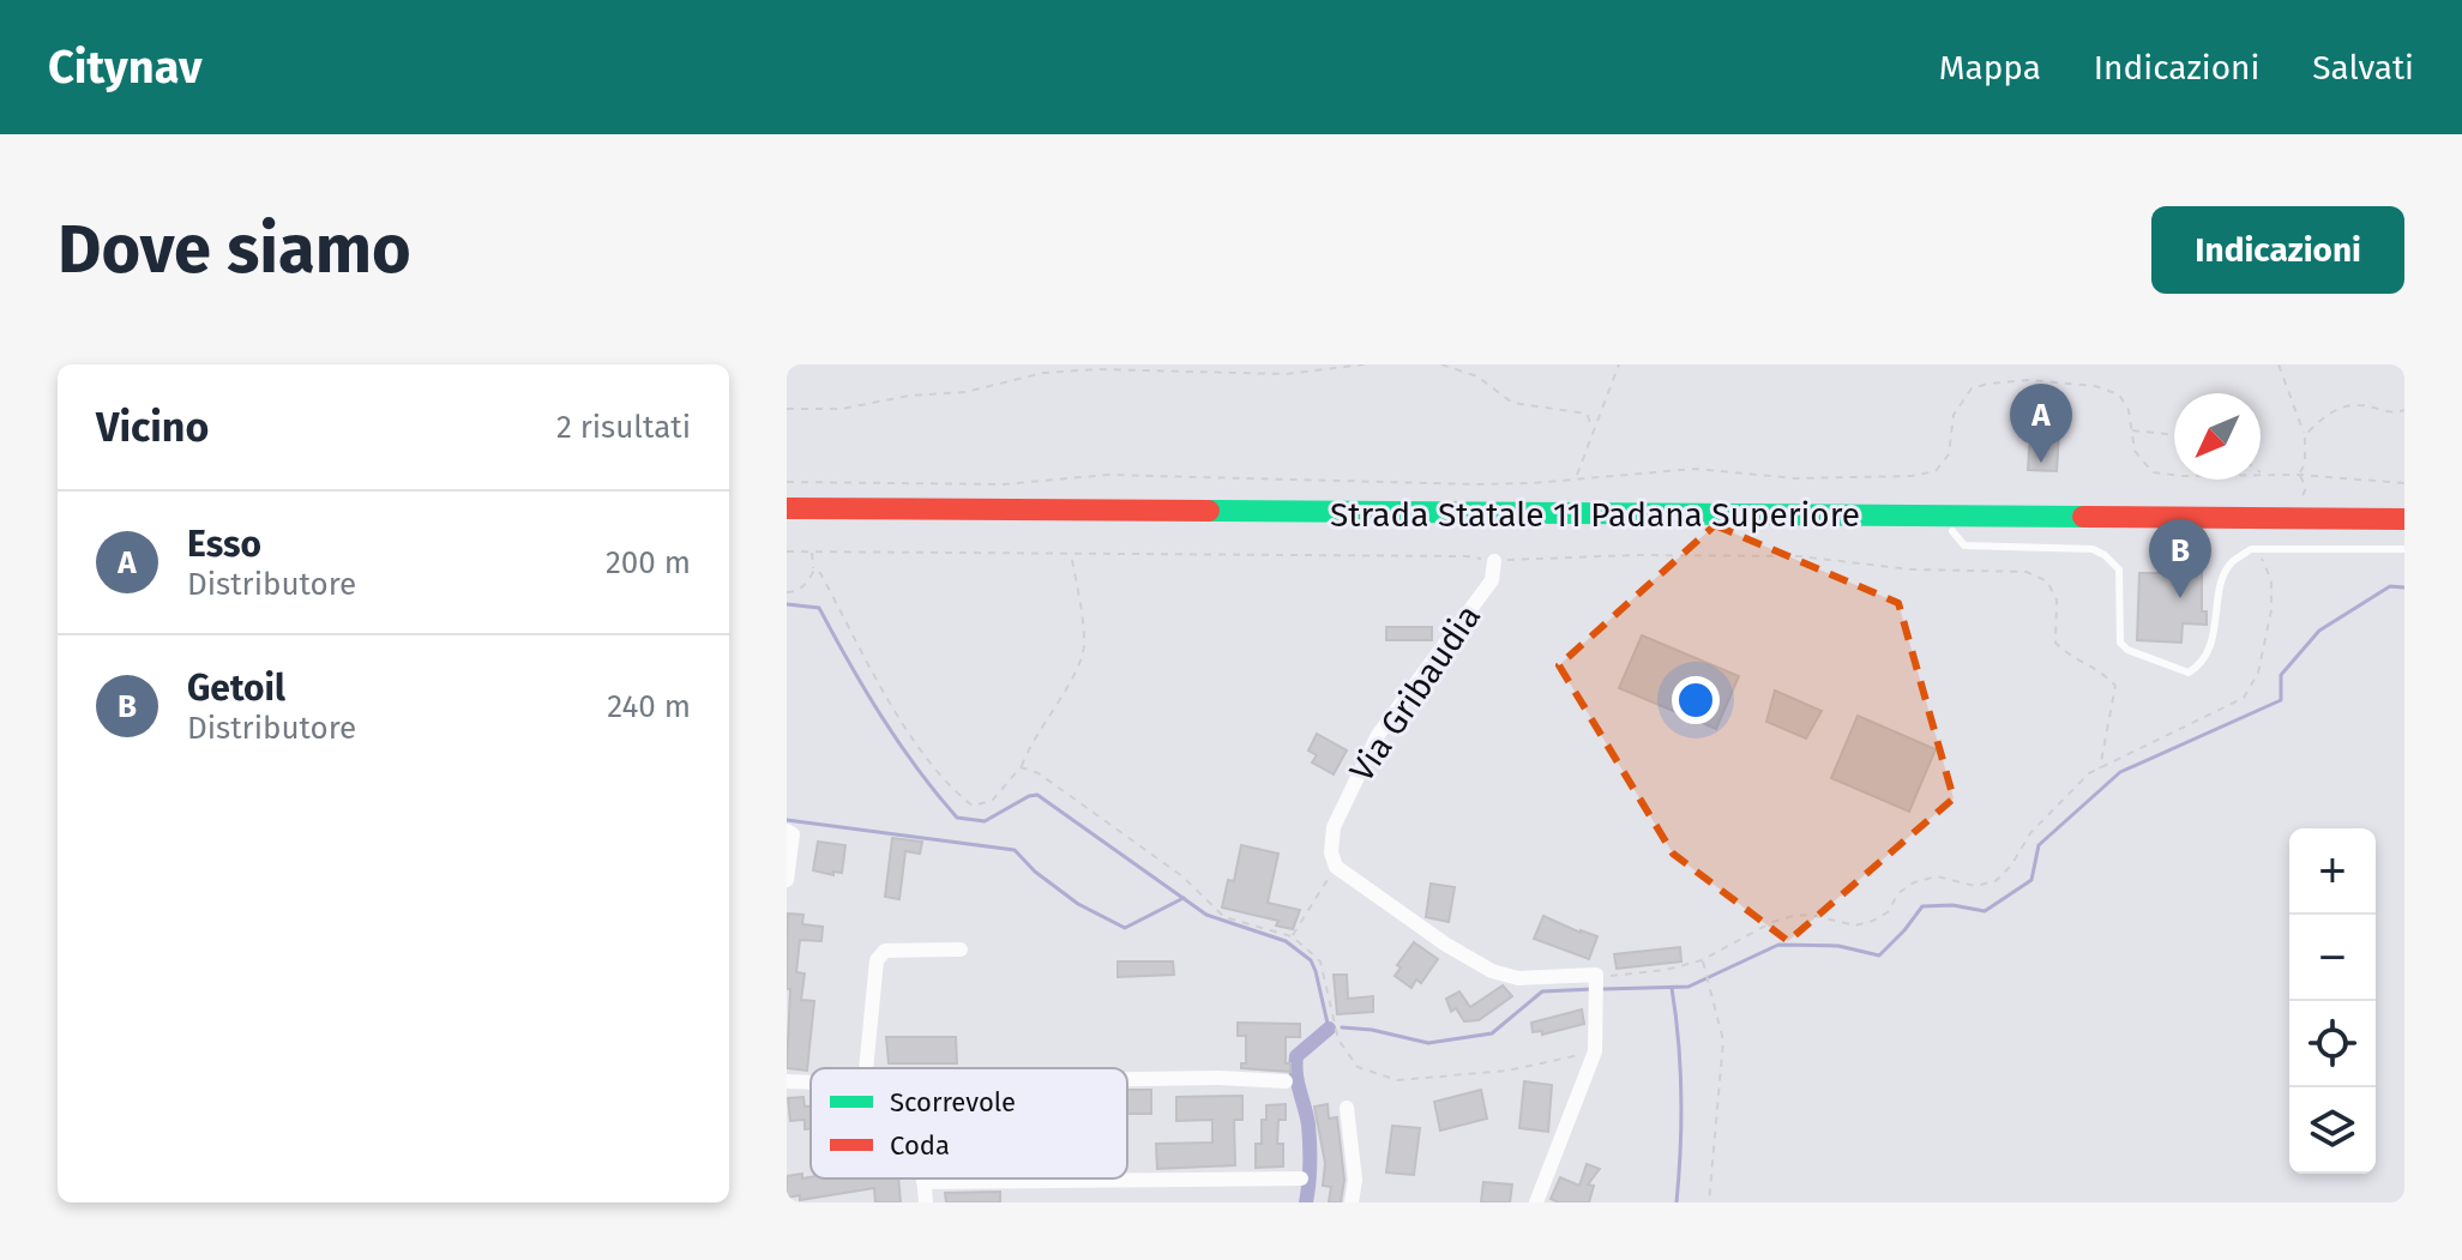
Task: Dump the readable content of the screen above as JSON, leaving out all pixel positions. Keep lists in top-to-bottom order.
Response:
{
  "streets": {
    "highway": ["Strada Statale 11 Padana Superiore"],
    "street": ["Via Gribaudia"]
  },
  "legend": ["Scorrevole", "Coda"],
  "north": "bottom left",
  "page": {
    "header": "Citynav",
    "nav": ["Mappa", "Indicazioni", "Salvati"],
    "buttons": "Indicazioni",
    "title": "Dove siamo",
    "heading": ["Vicino", "2 risultati"],
    "pins": ["A", "B"],
    "list": [
      {
        "mark": "A",
        "name": "Esso",
        "note": "Distributore",
        "value": "200 m"
      },
      {
        "mark": "B",
        "name": "Getoil",
        "note": "Distributore",
        "value": "240 m"
      }
    ],
    "map_buttons": ["+", "−"]
  }
}
